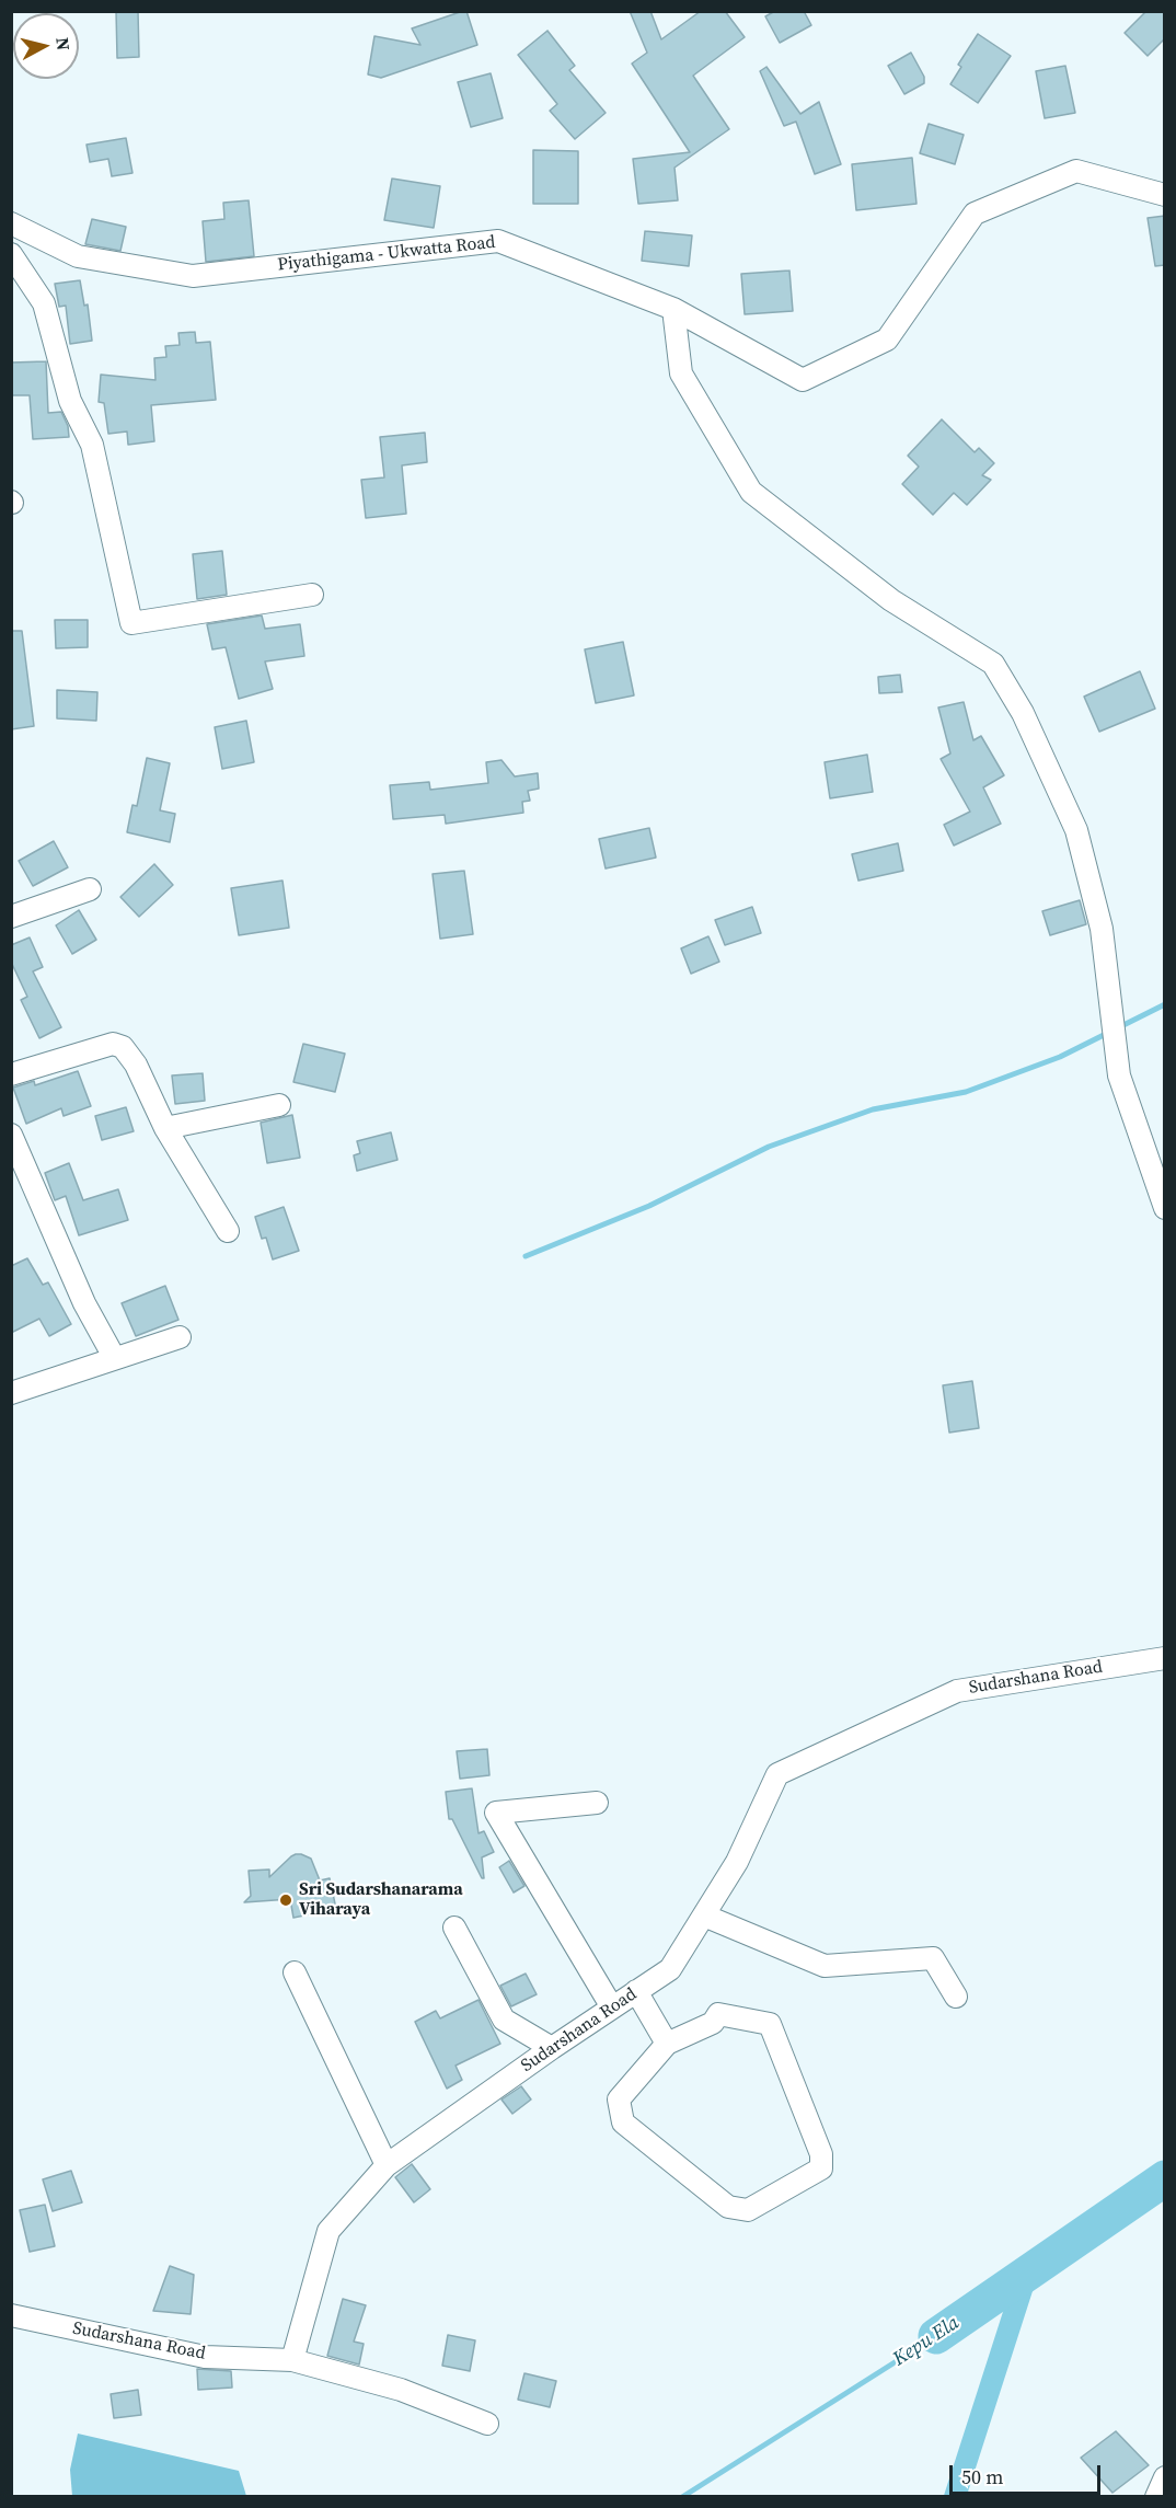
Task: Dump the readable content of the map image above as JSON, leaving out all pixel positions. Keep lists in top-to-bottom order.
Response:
{
  "streets": {
    "street": ["Piyathigama - Ukwatta Road", "Sudarshana Road"]
  },
  "water": ["Kepu Ela"],
  "places": ["Sri Sudarshanarama Viharaya"],
  "scale_bar": "50 m",
  "north": "right"
}
